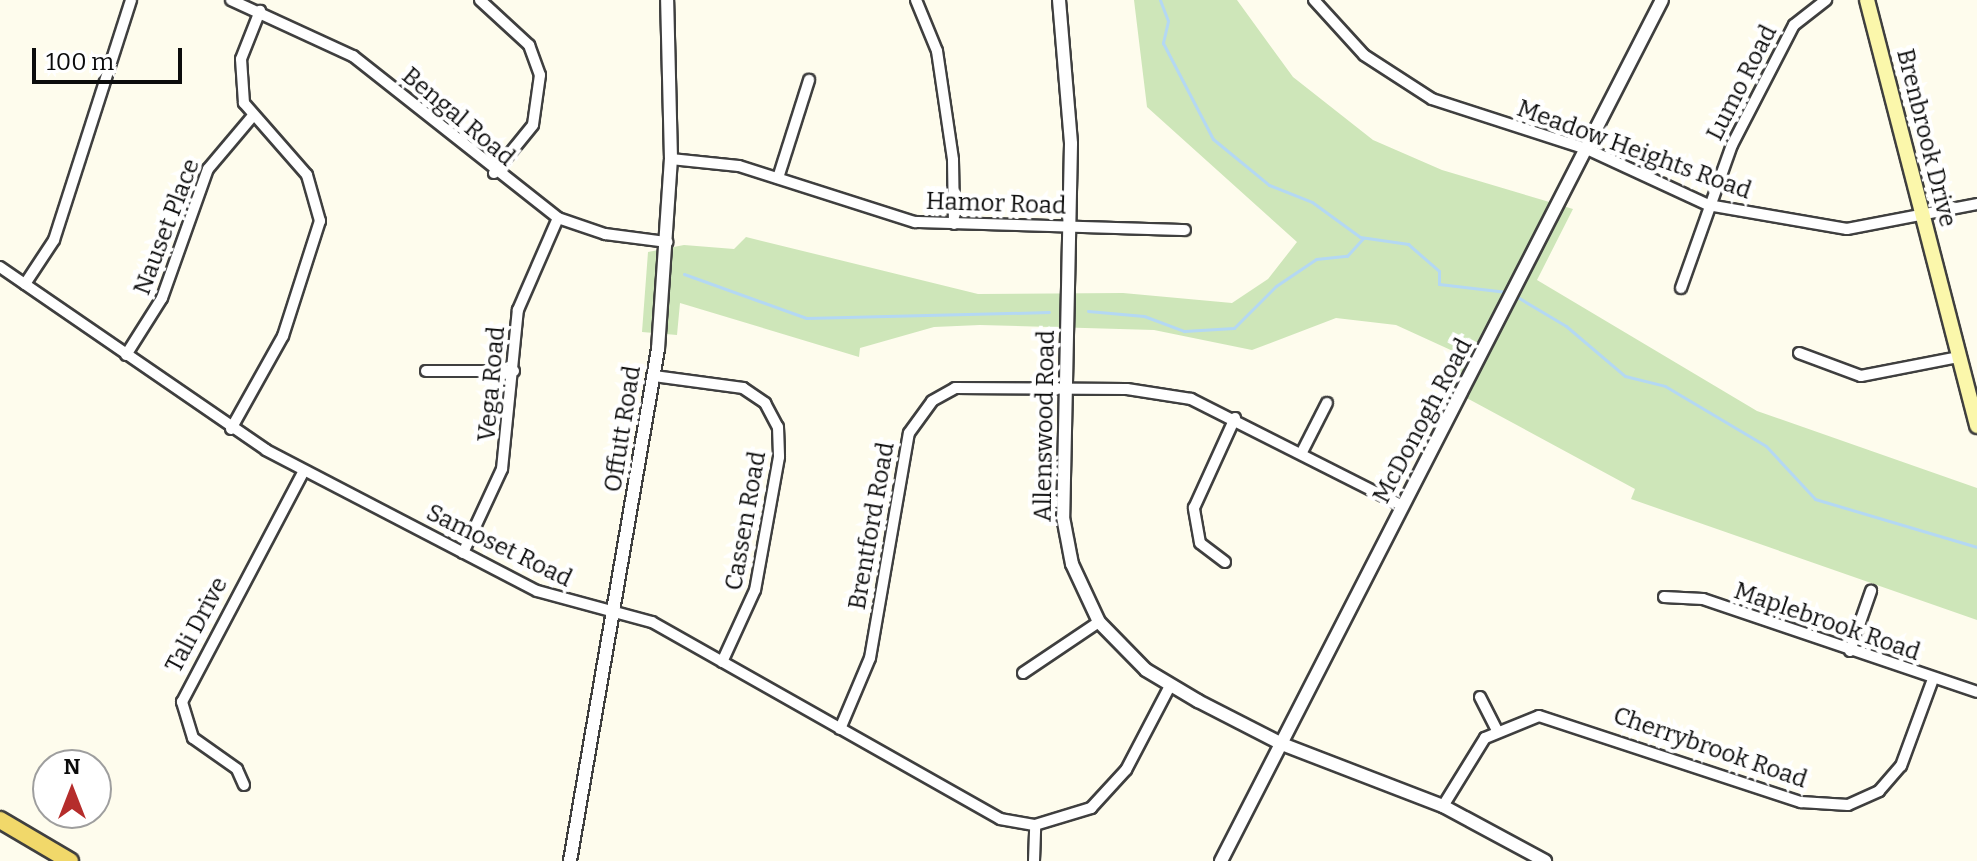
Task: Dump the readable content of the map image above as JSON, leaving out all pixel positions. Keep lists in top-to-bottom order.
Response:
{
  "streets": {
    "main road": ["Brenbrook Drive"],
    "street": [
      "Lumo Road",
      "Bengal Road",
      "Meadow Heights Road",
      "Hamor Road",
      "Nauset Place",
      "Vega Road",
      "McDonogh Road",
      "Allenswood Road",
      "Offutt Road",
      "Cassen Road",
      "Brentford Road",
      "Samoset Road",
      "Maplebrook Road",
      "Tali Drive",
      "Cherrybrook Road"
    ]
  },
  "crossings": [
    ["Lumo Road", "Meadow Heights Road"],
    ["Bengal Road", "Vega Road"],
    ["Bengal Road", "Offutt Road"],
    ["Brenbrook Drive", "Meadow Heights Road"],
    ["Meadow Heights Road", "McDonogh Road"],
    ["Hamor Road", "Allenswood Road"],
    ["Hamor Road", "Offutt Road"],
    ["Nauset Place", "Samoset Road"],
    ["Vega Road", "Samoset Road"],
    ["McDonogh Road", "Allenswood Road"],
    ["McDonogh Road", "Brentford Road"],
    ["Allenswood Road", "Brentford Road"],
    ["Allenswood Road", "Samoset Road"],
    ["Allenswood Road", "Cherrybrook Road"],
    ["Offutt Road", "Cassen Road"],
    ["Offutt Road", "Samoset Road"],
    ["Cassen Road", "Samoset Road"],
    ["Brentford Road", "Samoset Road"],
    ["Samoset Road", "Tali Drive"],
    ["Maplebrook Road", "Cherrybrook Road"]
  ],
  "scale_bar": "100 m",
  "north": "top"
}
